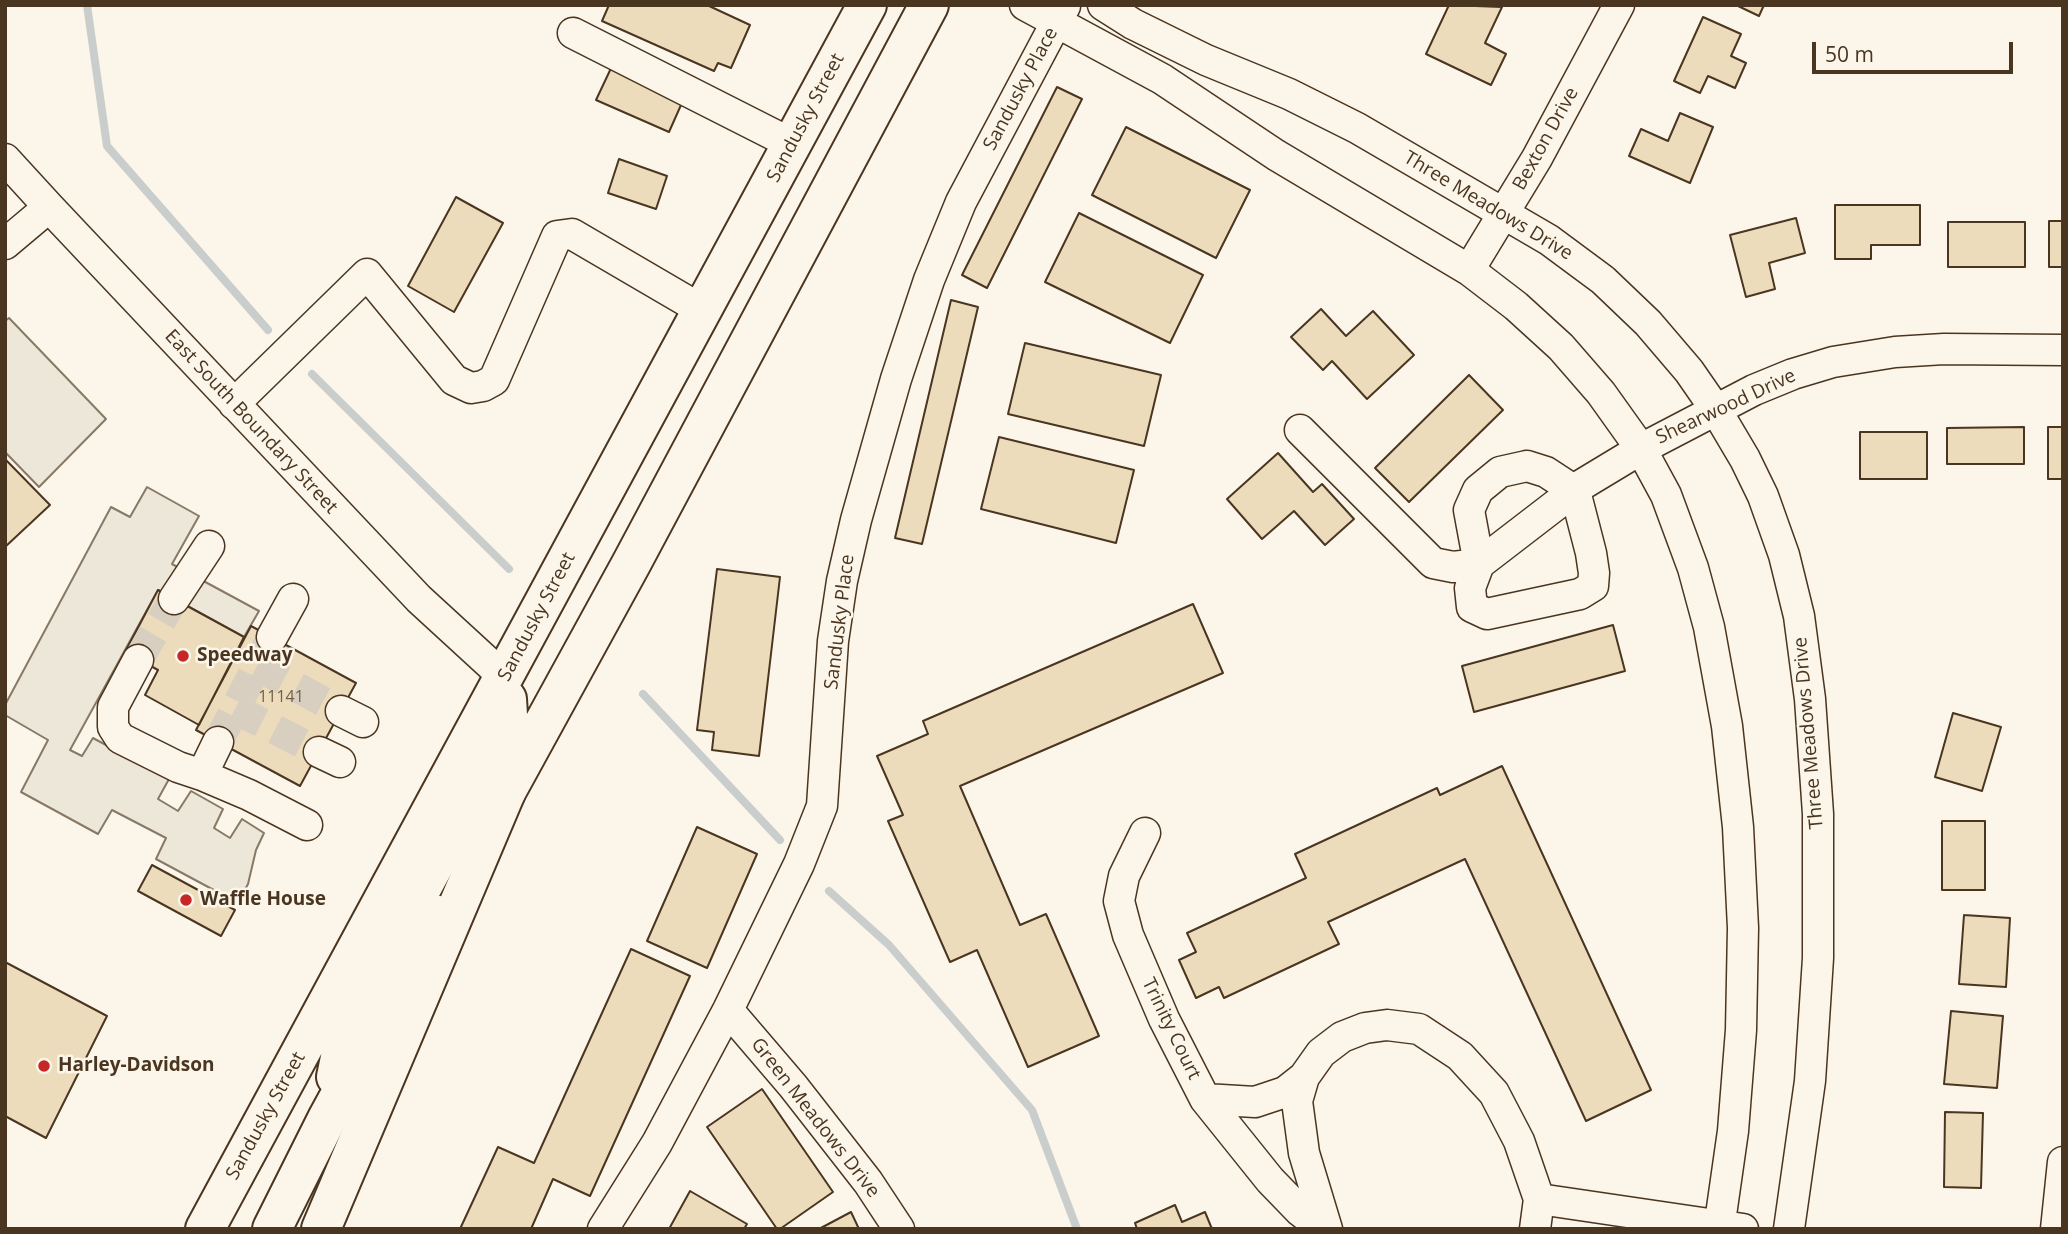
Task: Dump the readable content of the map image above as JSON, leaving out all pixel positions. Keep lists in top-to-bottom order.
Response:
{
  "streets": {
    "main road": ["Sandusky Street"],
    "street": [
      "Sandusky Place",
      "Bexton Drive",
      "Three Meadows Drive",
      "Shearwood Drive",
      "East South Boundary Street",
      "Trinity Court",
      "Green Meadows Drive"
    ]
  },
  "crossings": [
    ["Sandusky Place", "Green Meadows Drive"],
    ["Sandusky Street", "East South Boundary Street"],
    ["Bexton Drive", "Three Meadows Drive"],
    ["Three Meadows Drive", "Shearwood Drive"]
  ],
  "places": ["Speedway", "Waffle House", "Harley-Davidson"],
  "house_numbers": ["11141"],
  "scale_bar": "50 m"
}
